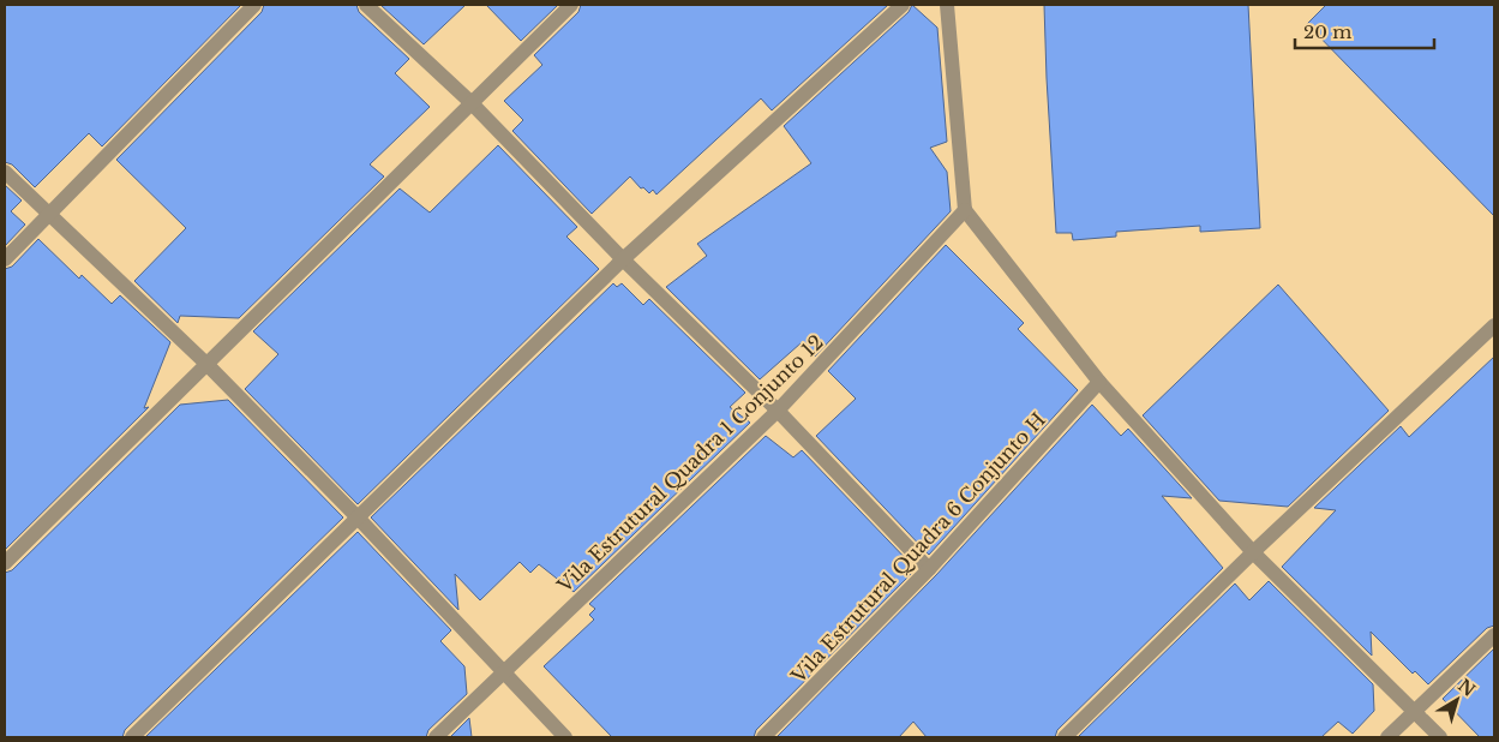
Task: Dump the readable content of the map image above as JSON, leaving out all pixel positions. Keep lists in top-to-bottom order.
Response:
{
  "streets": {
    "street": ["Vila Estrutural Quadra 1 Conjunto 12", "Vila Estrutural Quadra 6 Conjunto H"]
  },
  "scale_bar": "20 m",
  "north": "top right"
}
